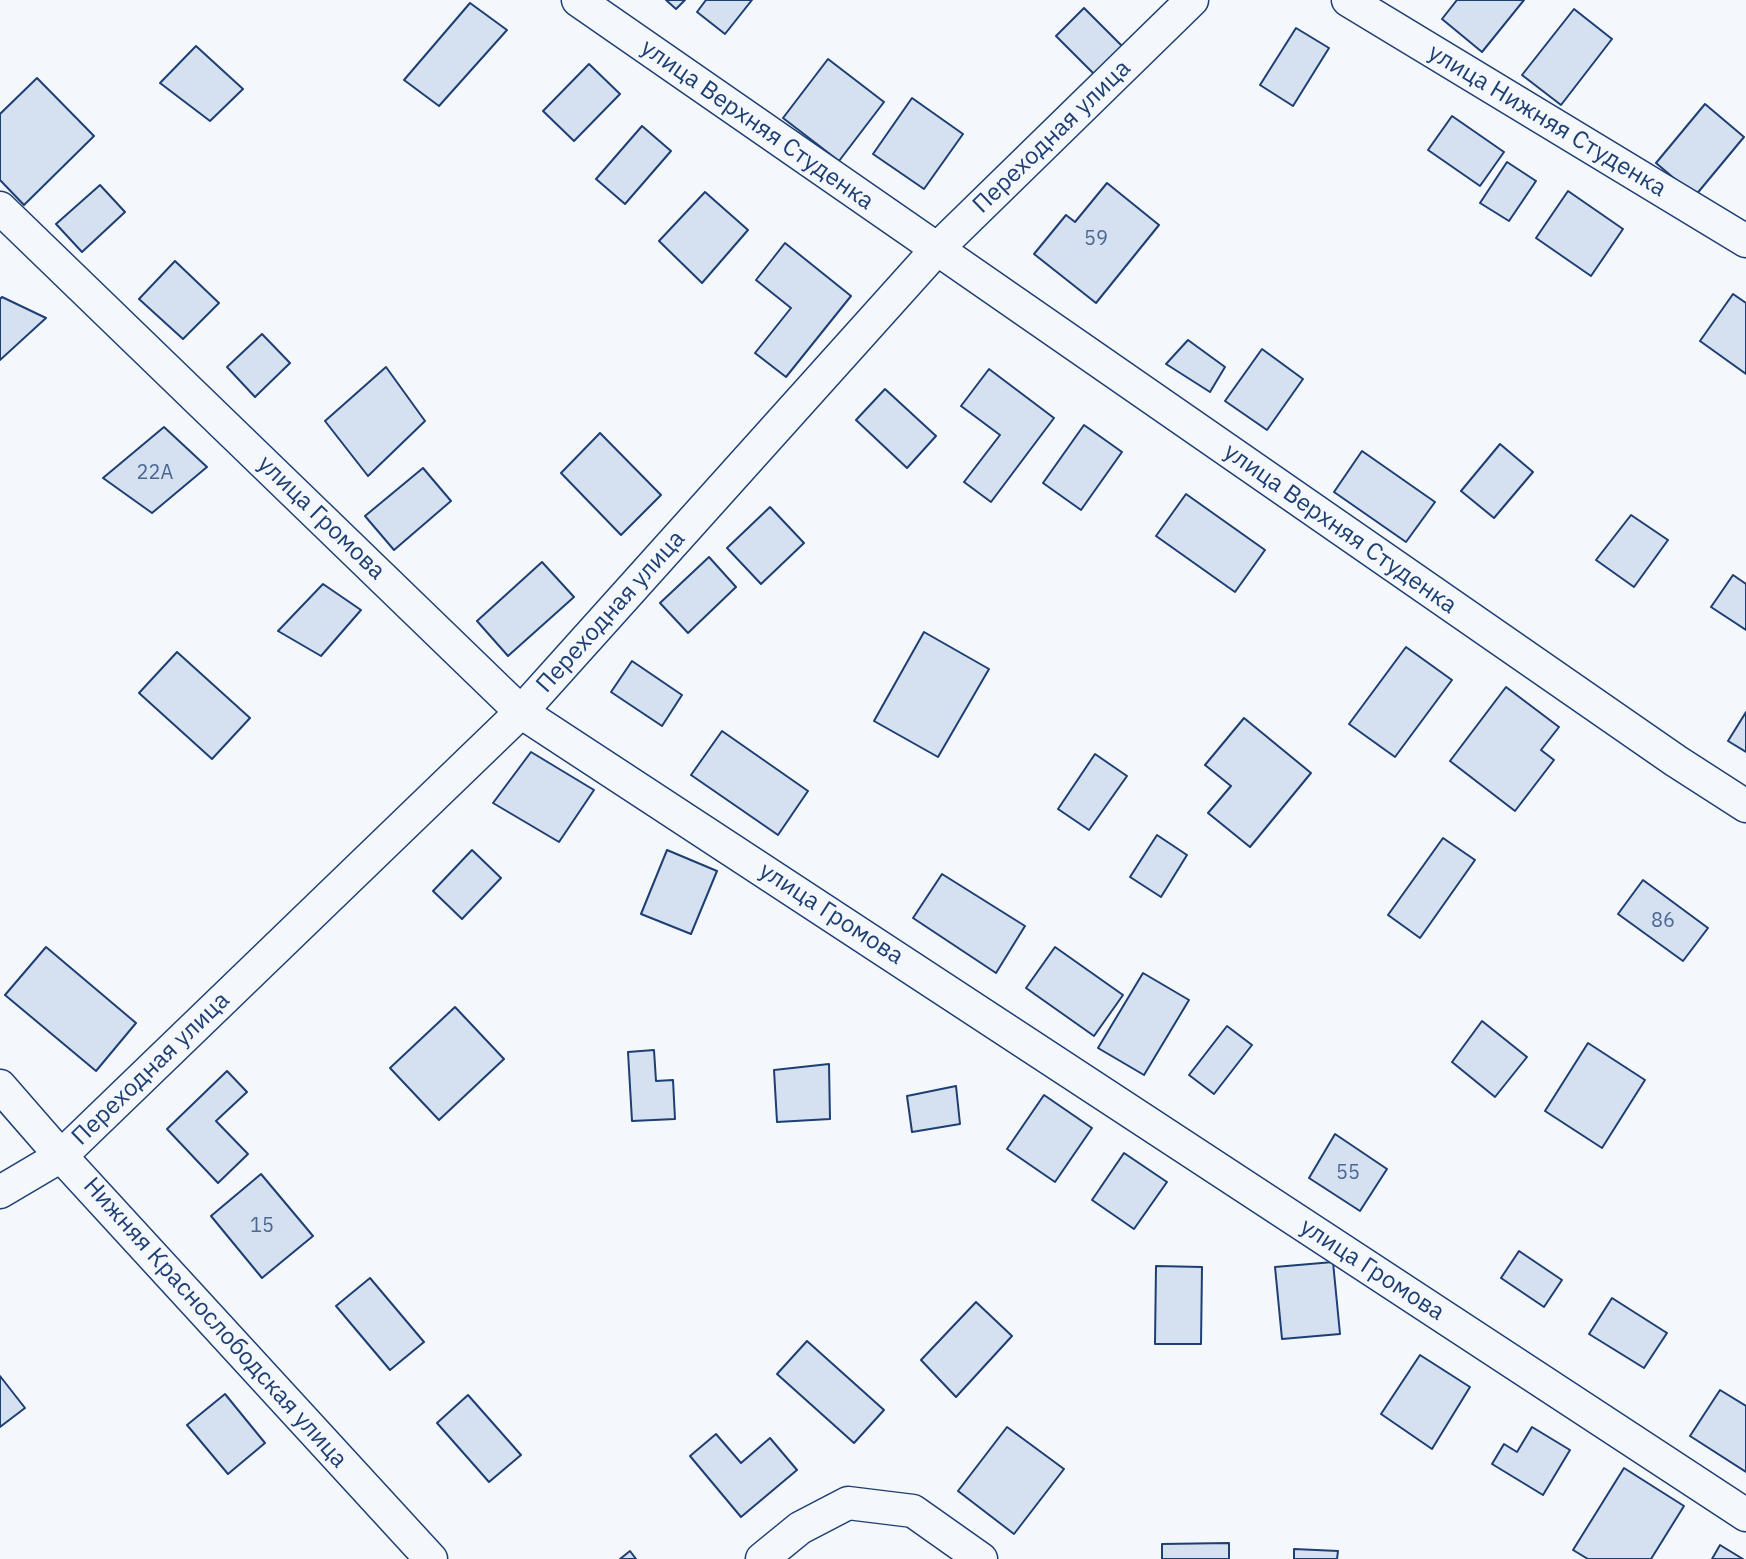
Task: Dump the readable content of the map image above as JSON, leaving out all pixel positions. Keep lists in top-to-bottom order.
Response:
{
  "streets": {
    "street": [
      "улица Нижняя Cтуденкa",
      "улица Верхняя Студенка",
      "Переходная улица",
      "улица Громова",
      "улица Верхняя Cтуденка",
      "Нижняя Краснослободская улица"
    ]
  },
  "crossings": [
    ["улица Верхняя Студенка", "Переходная улица"],
    ["улица Верхняя Студенка", "улица Верхняя Cтуденка"],
    ["Переходная улица", "улица Громова"],
    ["Переходная улица", "улица Верхняя Cтуденка"],
    ["Переходная улица", "Нижняя Краснослободская улица"]
  ],
  "house_numbers": [
    "59",
    "22А",
    "86",
    "55",
    "15"
  ]
}
